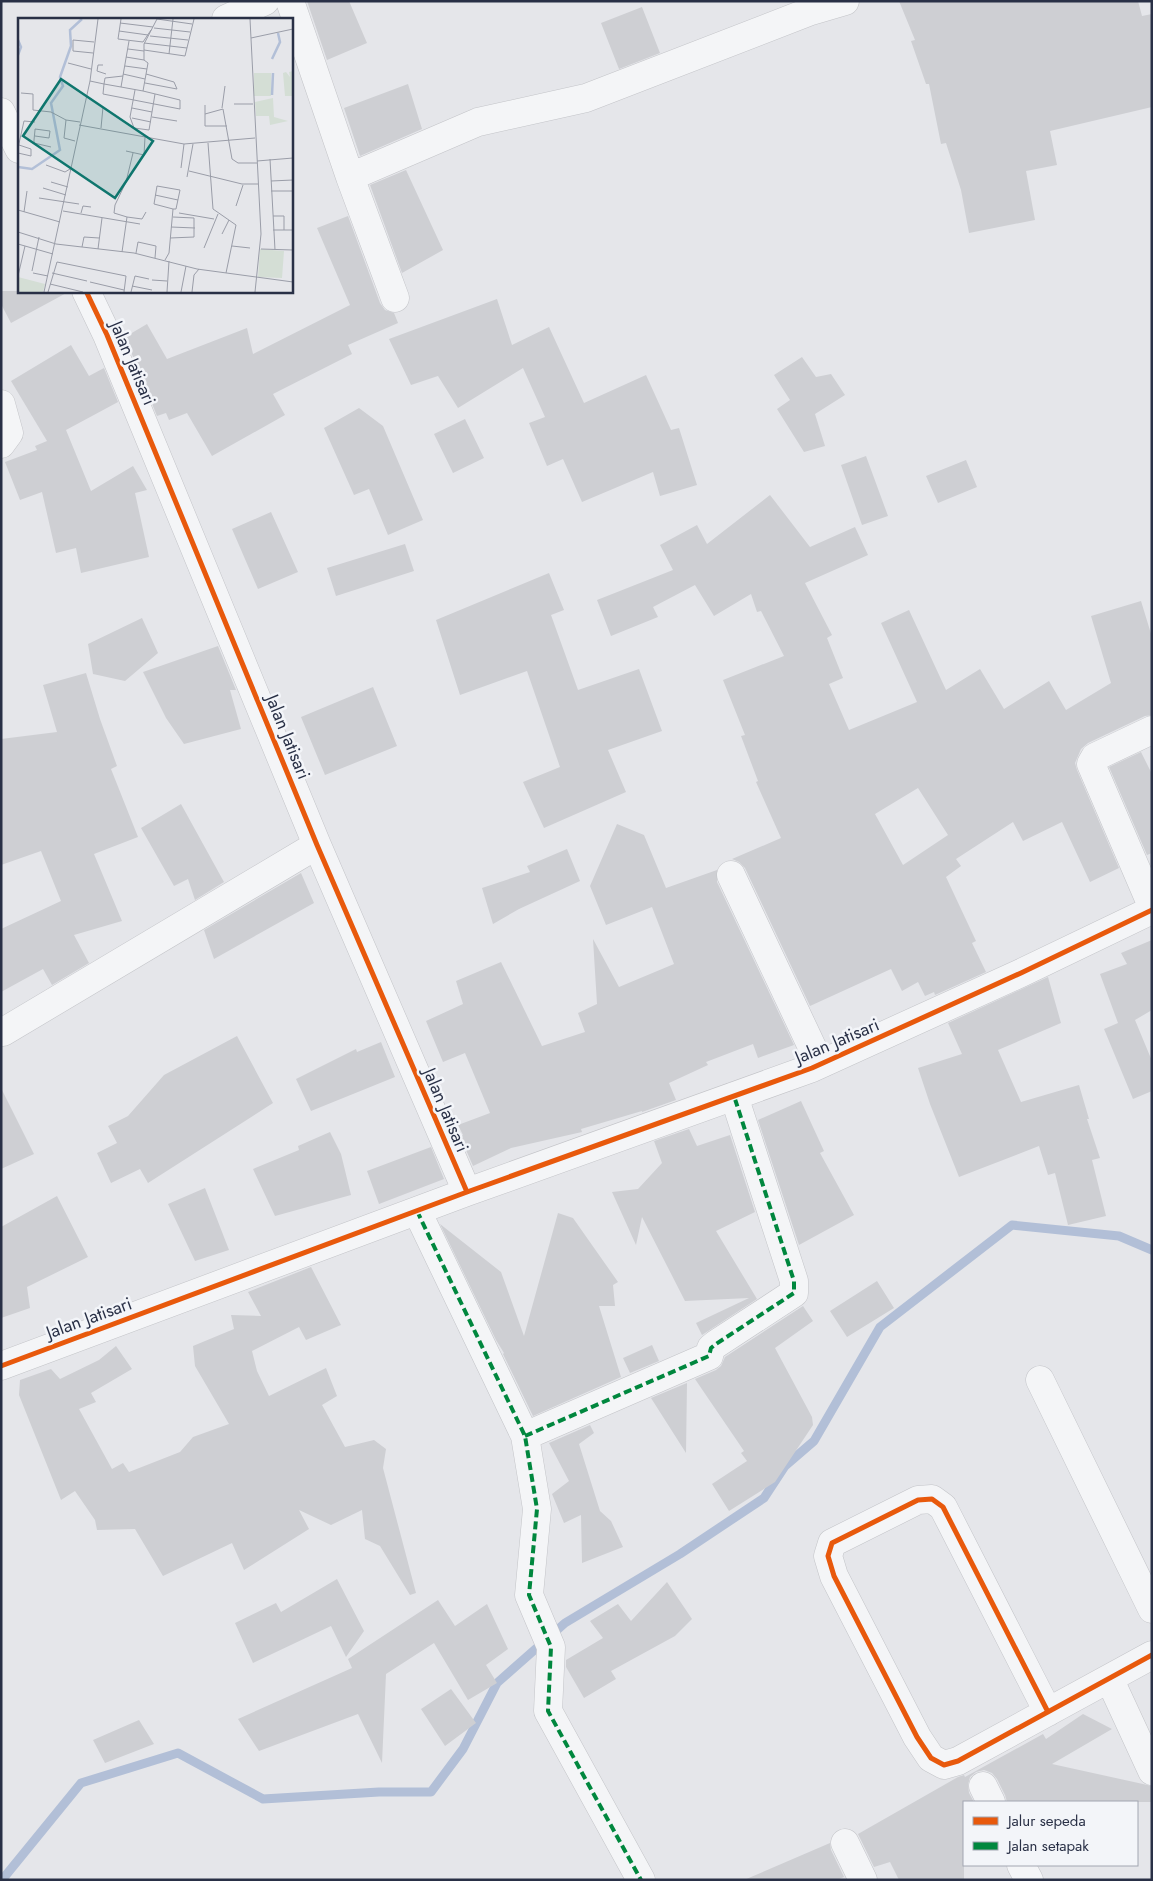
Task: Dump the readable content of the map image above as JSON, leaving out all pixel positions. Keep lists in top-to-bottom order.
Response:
{
  "streets": {
    "street": ["Jalan Jatisari"]
  },
  "legend": ["Jalur sepeda", "Jalan setapak"]
}
